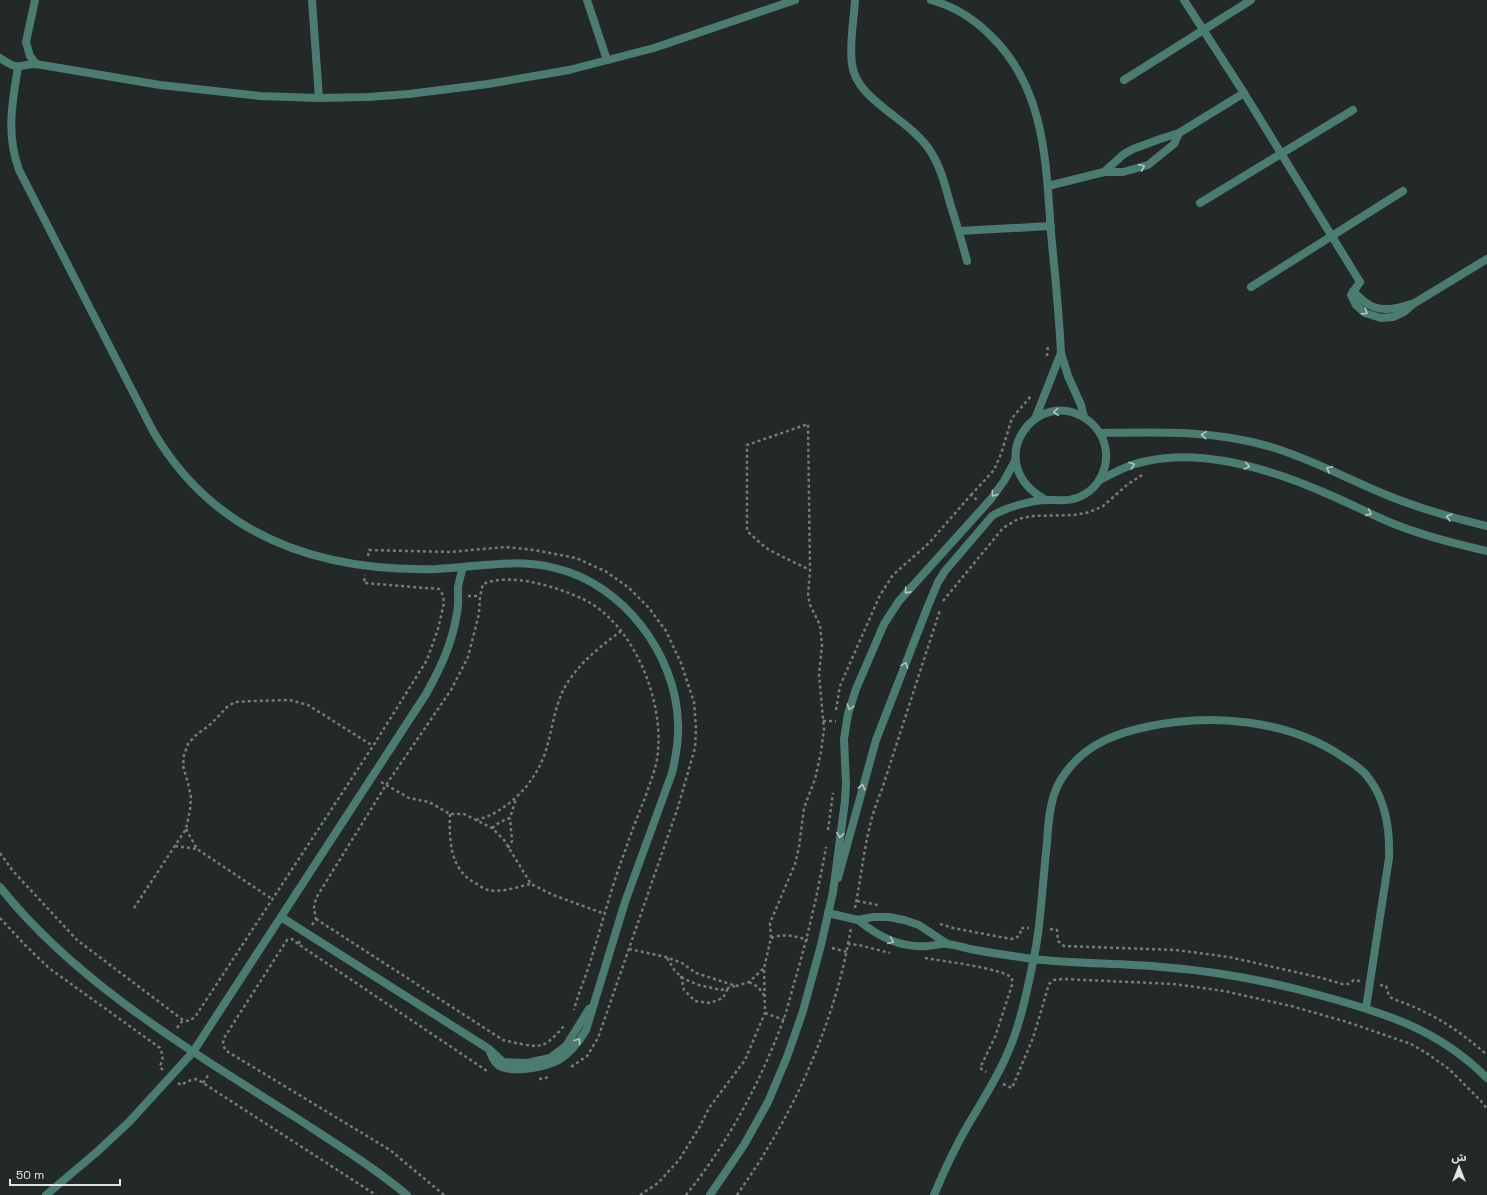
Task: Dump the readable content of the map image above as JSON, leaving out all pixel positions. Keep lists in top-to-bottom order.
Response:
{
  "scale_bar": "50 m",
  "north": "top"
}
